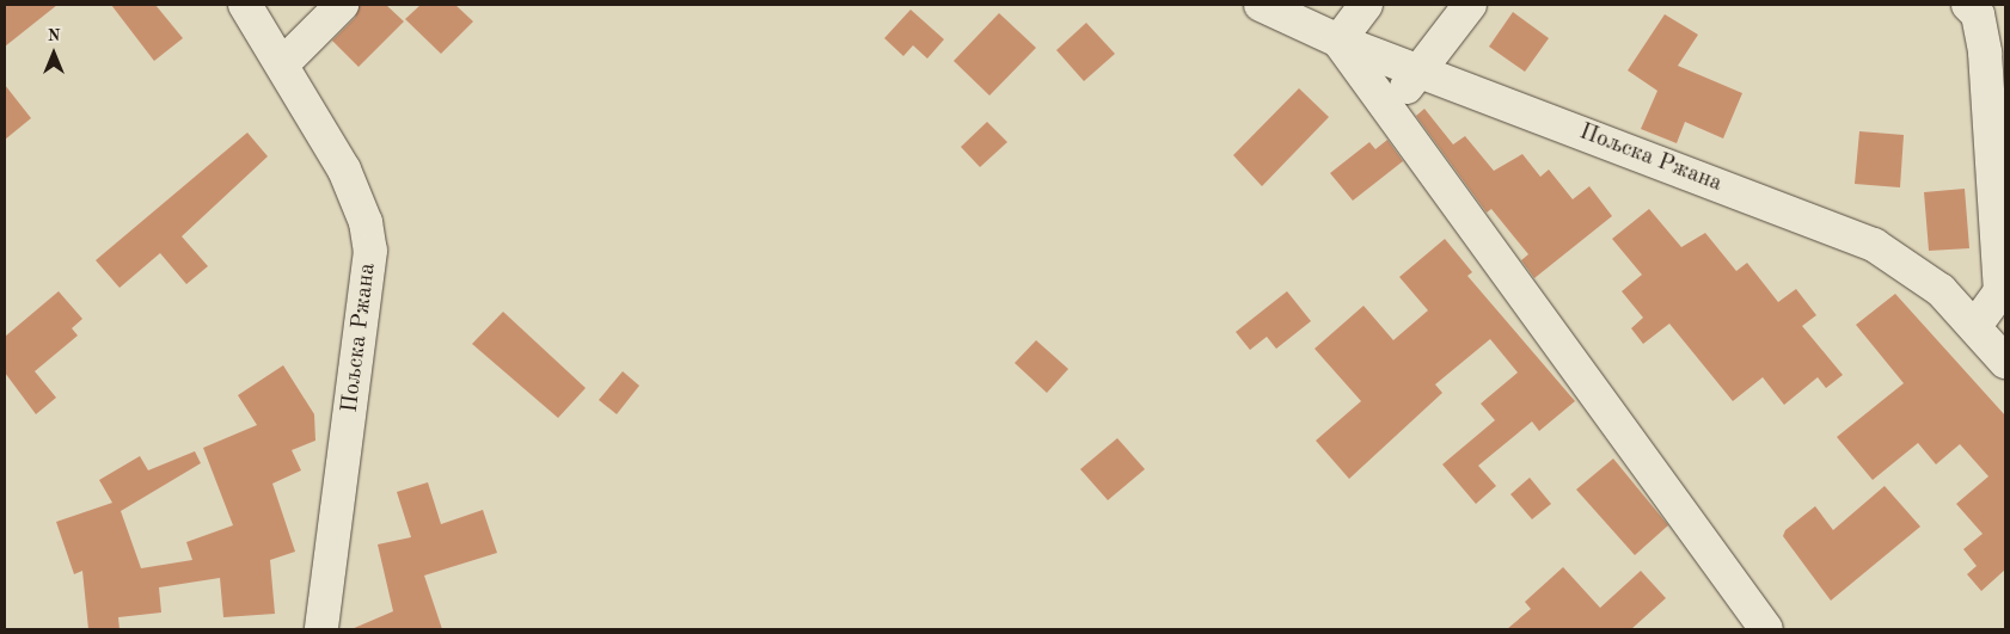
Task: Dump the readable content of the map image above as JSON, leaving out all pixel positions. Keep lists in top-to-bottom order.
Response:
{
  "streets": {
    "street": ["Пољска Ржана"]
  },
  "north": "top"
}
